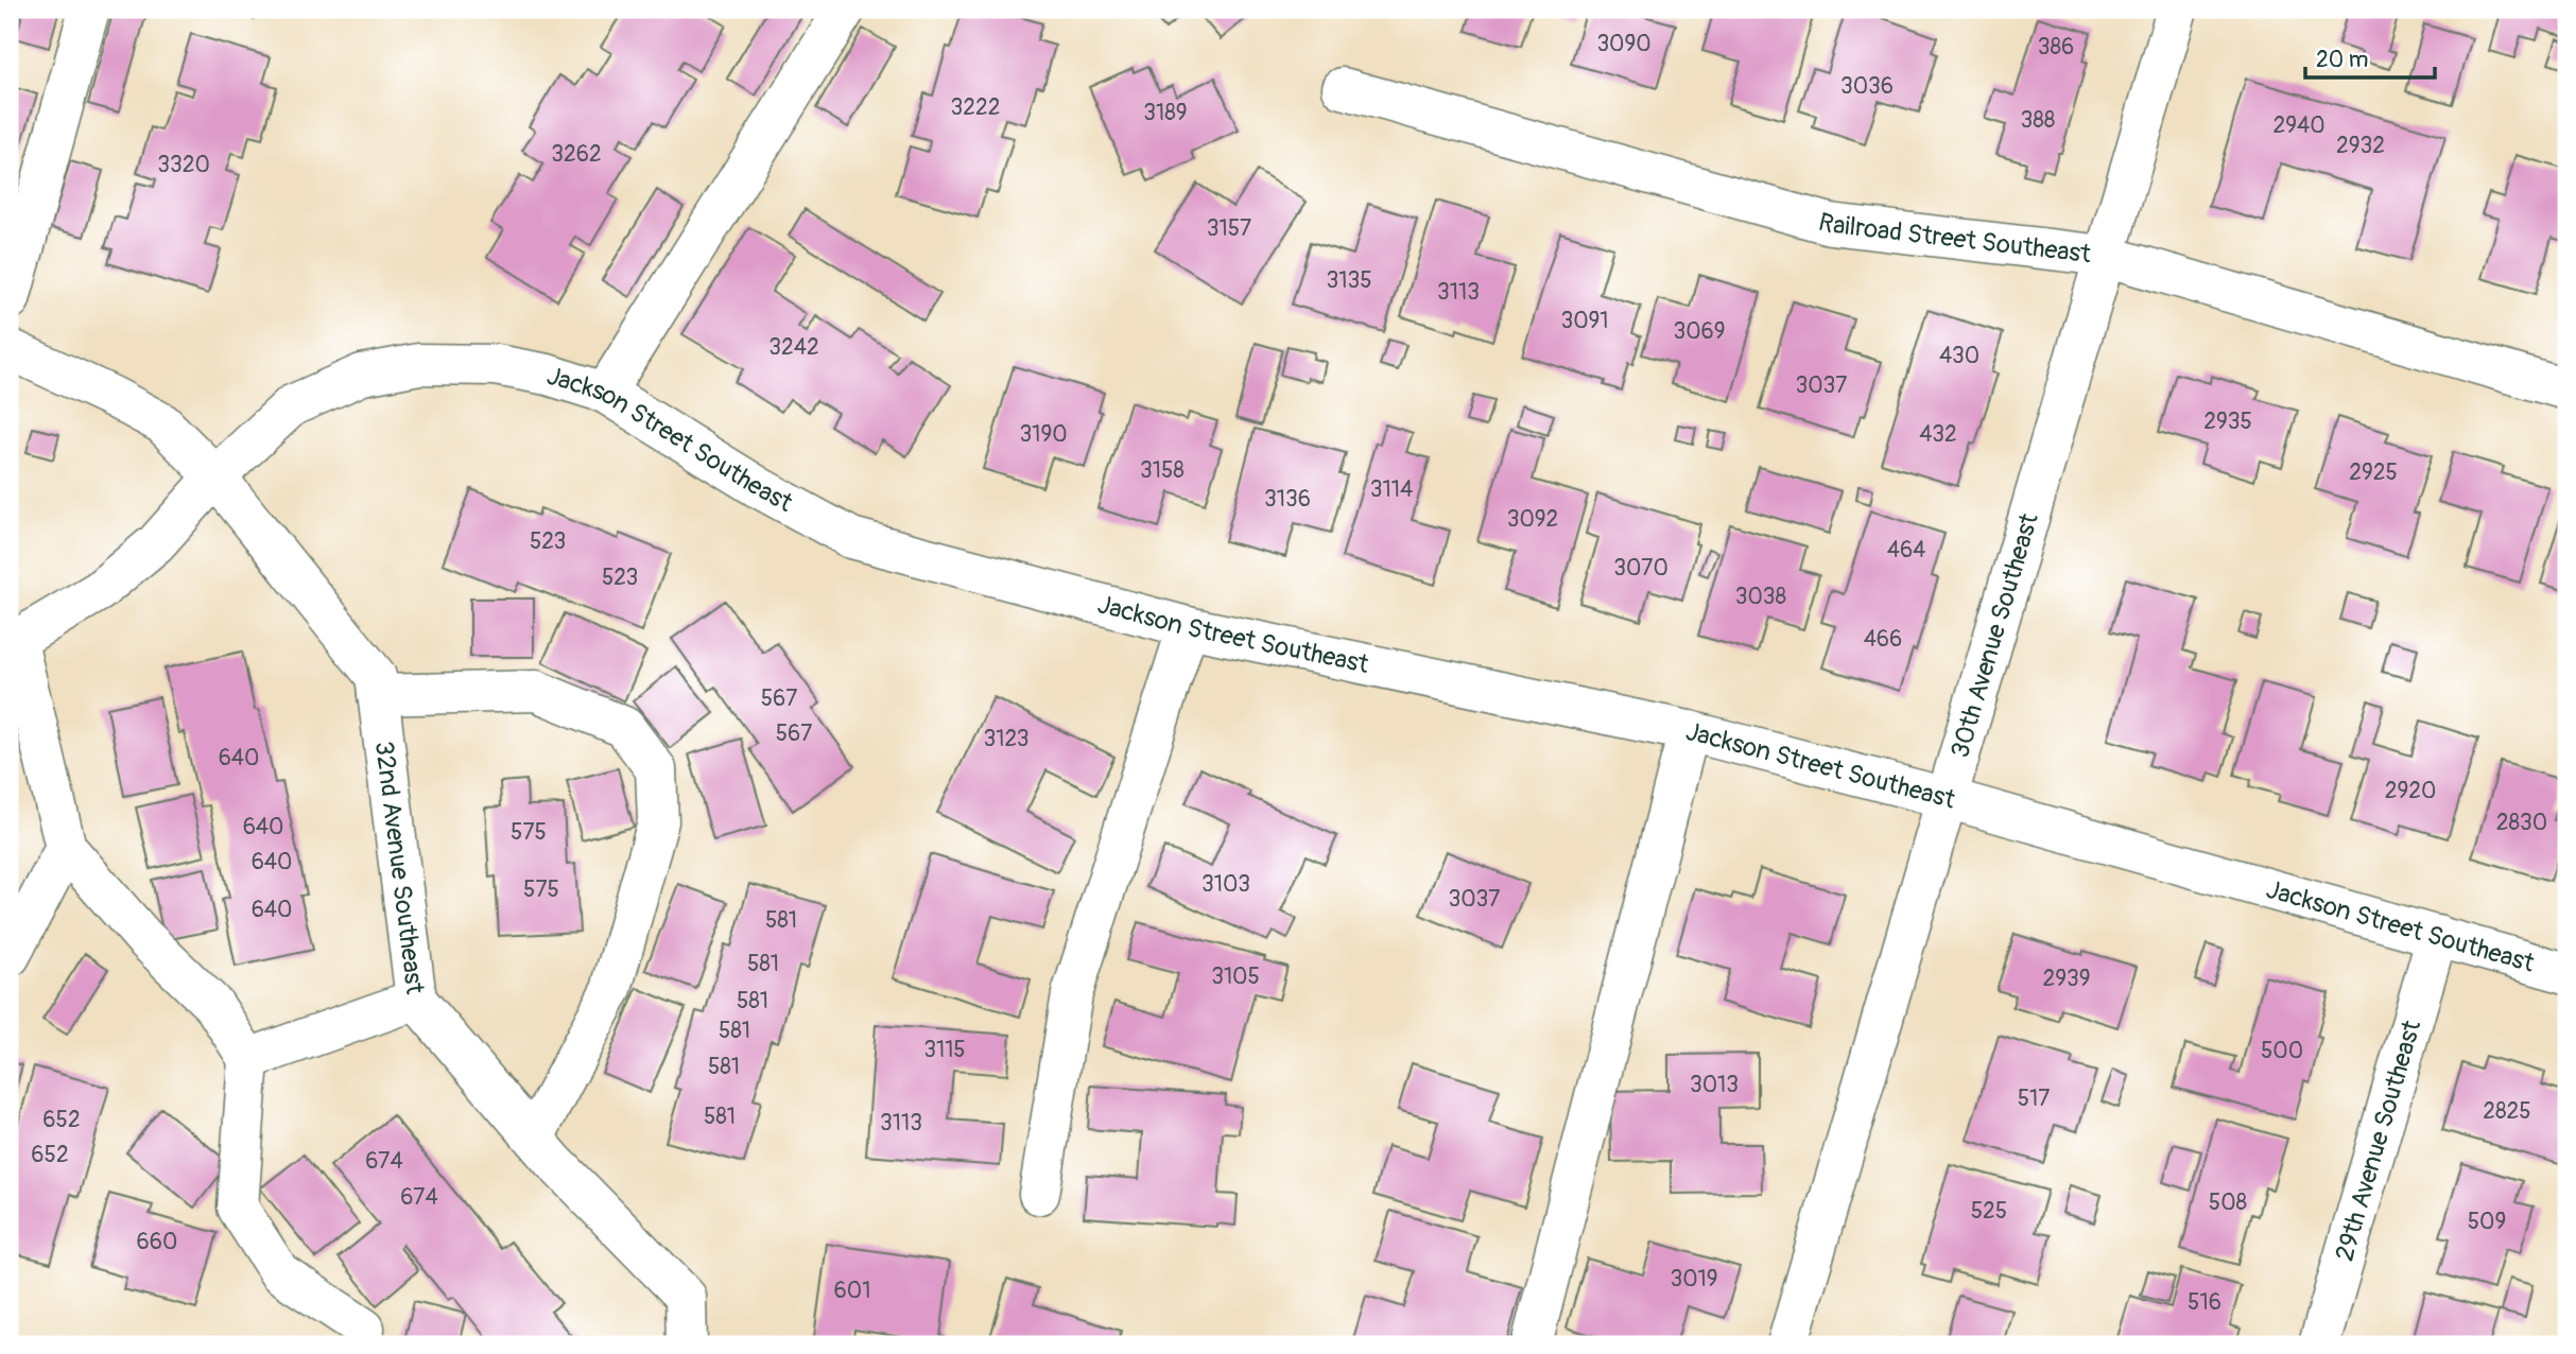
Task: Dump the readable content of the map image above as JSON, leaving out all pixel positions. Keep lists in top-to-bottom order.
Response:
{
  "streets": {
    "street": [
      "Railroad Street Southeast",
      "Jackson Street Southeast",
      "30th Avenue Southeast",
      "32nd Avenue Southeast",
      "29th Avenue Southeast"
    ]
  },
  "crossings": [
    ["Railroad Street Southeast", "30th Avenue Southeast"],
    ["Jackson Street Southeast", "30th Avenue Southeast"],
    ["Jackson Street Southeast", "32nd Avenue Southeast"],
    ["Jackson Street Southeast", "29th Avenue Southeast"]
  ],
  "house_numbers": [
    "3090",
    "386",
    "3036",
    "3222",
    "3189",
    "388",
    "2940",
    "2932",
    "3262",
    "3320",
    "3157",
    "3135",
    "3113",
    "3091",
    "3069",
    "3242",
    "430",
    "3037",
    "2935",
    "3190",
    "432",
    "3158",
    "2925",
    "3114",
    "3136",
    "3092",
    "523",
    "464",
    "3070",
    "523",
    "3038",
    "466",
    "567",
    "567",
    "3123",
    "640",
    "2920",
    "2830",
    "640",
    "575",
    "640",
    "3103",
    "575",
    "3037",
    "640",
    "581",
    "581",
    "3105",
    "2939",
    "581",
    "581",
    "3115",
    "500",
    "581",
    "3013",
    "517",
    "2825",
    "581",
    "652",
    "3113",
    "652",
    "674",
    "674",
    "508",
    "525",
    "509",
    "660",
    "3019",
    "601",
    "516"
  ],
  "scale_bar": "20 m"
}
